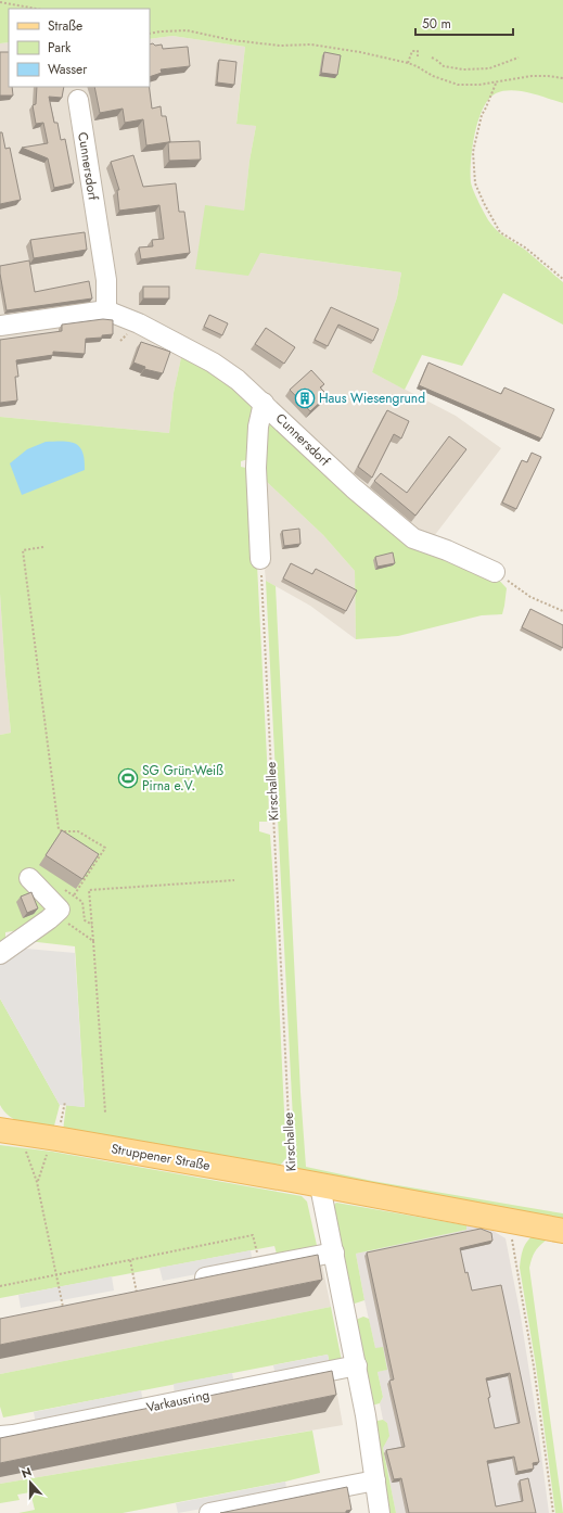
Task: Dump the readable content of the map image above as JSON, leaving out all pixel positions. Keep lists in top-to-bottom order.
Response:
{
  "streets": {
    "main road": ["Struppener Straße"],
    "street": ["Cunnersdorf", "Varkausring"],
    "path": ["Kirschallee"]
  },
  "crossings": [
    ["Kirschallee", "Struppener Straße"]
  ],
  "places": {
    "building": ["Haus Wiesengrund"],
    "sports": ["SG Grün-Weiß Pirna e.V."]
  },
  "legend": ["Straße", "Park", "Wasser"],
  "scale_bar": "50 m",
  "north": "top"
}
